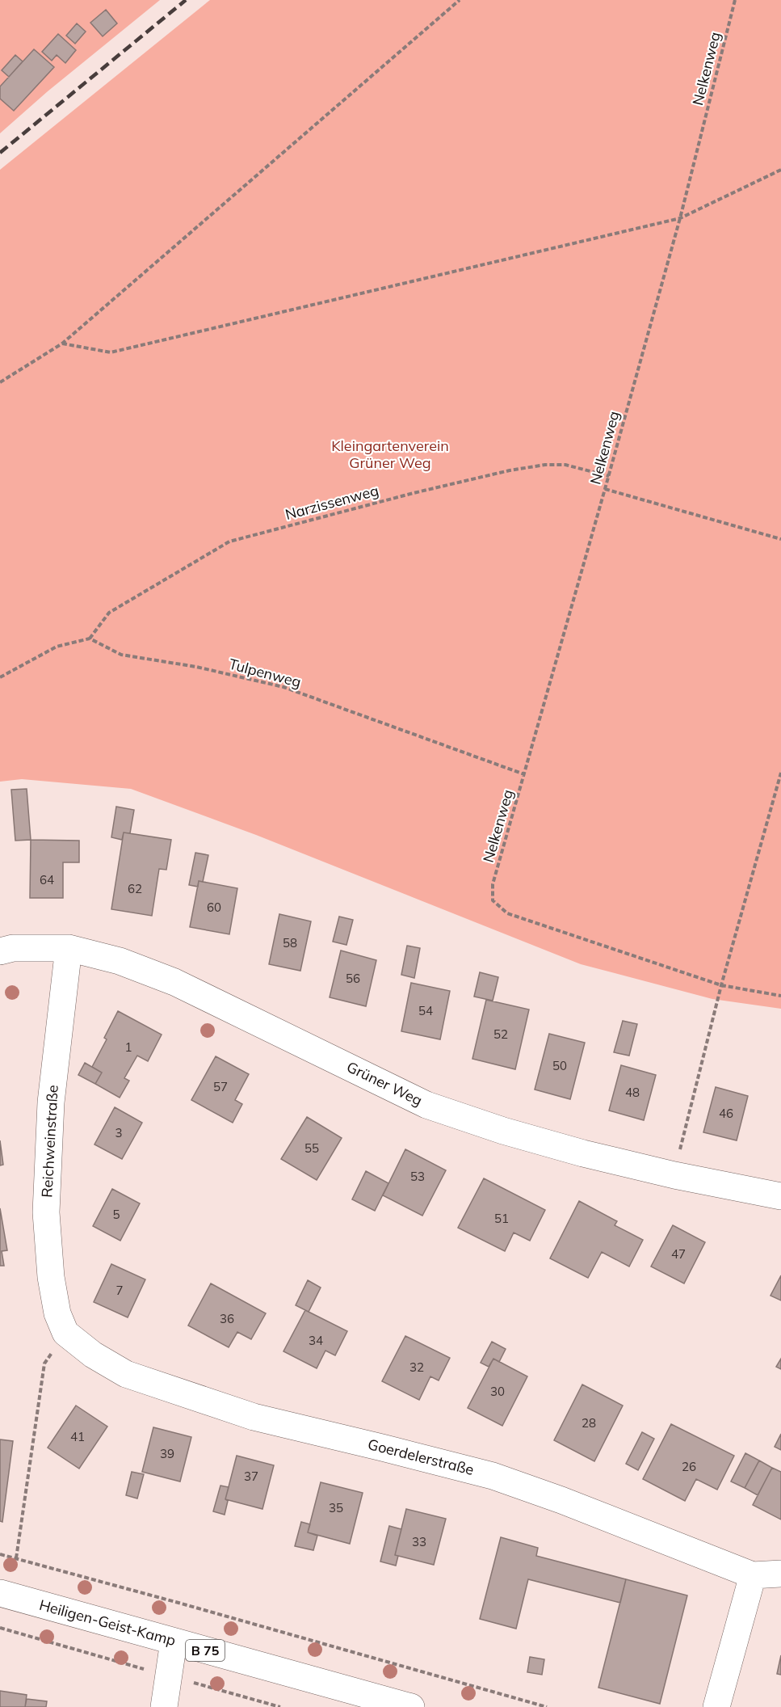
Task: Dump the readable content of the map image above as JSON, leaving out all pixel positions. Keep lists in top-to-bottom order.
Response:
{
  "streets": {
    "street": [
      "Grüner Weg",
      "Reichweinstraße",
      "Goerdelerstraße",
      "Heiligen-Geist-Kamp",
      "B 75"
    ],
    "path": ["Nelkenweg", "Narzissenweg", "Tulpenweg"]
  },
  "crossings": [
    ["Nelkenweg", "Narzissenweg"],
    ["Nelkenweg", "Tulpenweg"],
    ["Narzissenweg", "Tulpenweg"],
    ["Grüner Weg", "Reichweinstraße"],
    ["Reichweinstraße", "Goerdelerstraße"]
  ],
  "parks": ["Kleingartenverein Grüner Weg"],
  "house_numbers": [
    "64",
    "62",
    "60",
    "58",
    "56",
    "54",
    "52",
    "1",
    "50",
    "57",
    "48",
    "46",
    "3",
    "55",
    "53",
    "5",
    "51",
    "47",
    "7",
    "36",
    "34",
    "32",
    "30",
    "28",
    "41",
    "39",
    "26",
    "37",
    "35",
    "33"
  ]
}
